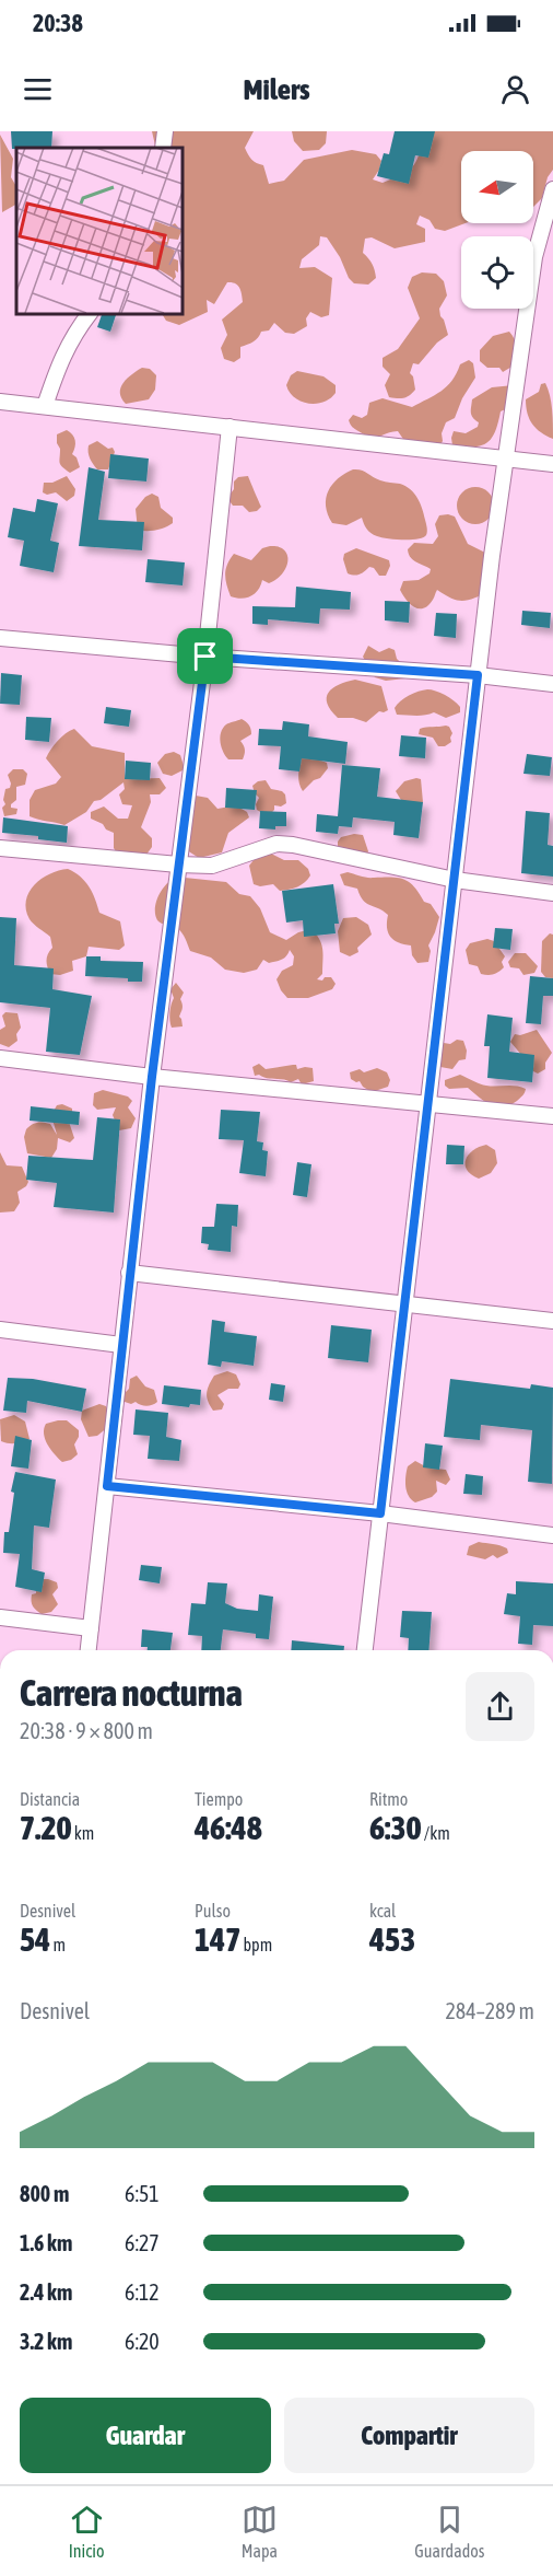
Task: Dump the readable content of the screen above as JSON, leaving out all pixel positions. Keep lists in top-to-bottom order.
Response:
{
  "north": "left",
  "page": {
    "status": "20:38",
    "header": "Milers",
    "heading": ["Carrera nocturna", "20:38 · 9 × 800 m"],
    "stats": [
      ["Distancia", "7.20 km"],
      ["Tiempo", "46:48"],
      ["Ritmo", "6:30 /km"],
      ["Desnivel", "54 m"],
      ["Pulso", "147 bpm"],
      ["kcal", "453"]
    ],
    "chart": ["Desnivel", "284–289 m"],
    "list": [
      {
        "name": "800 m",
        "note": "6:51"
      },
      {
        "name": "1.6 km",
        "note": "6:27"
      },
      {
        "name": "2.4 km",
        "note": "6:12"
      },
      {
        "name": "3.2 km",
        "note": "6:20"
      }
    ],
    "buttons": ["Guardar", "Compartir"],
    "tabs": ["Inicio", "Mapa", "Guardados"]
  }
}
